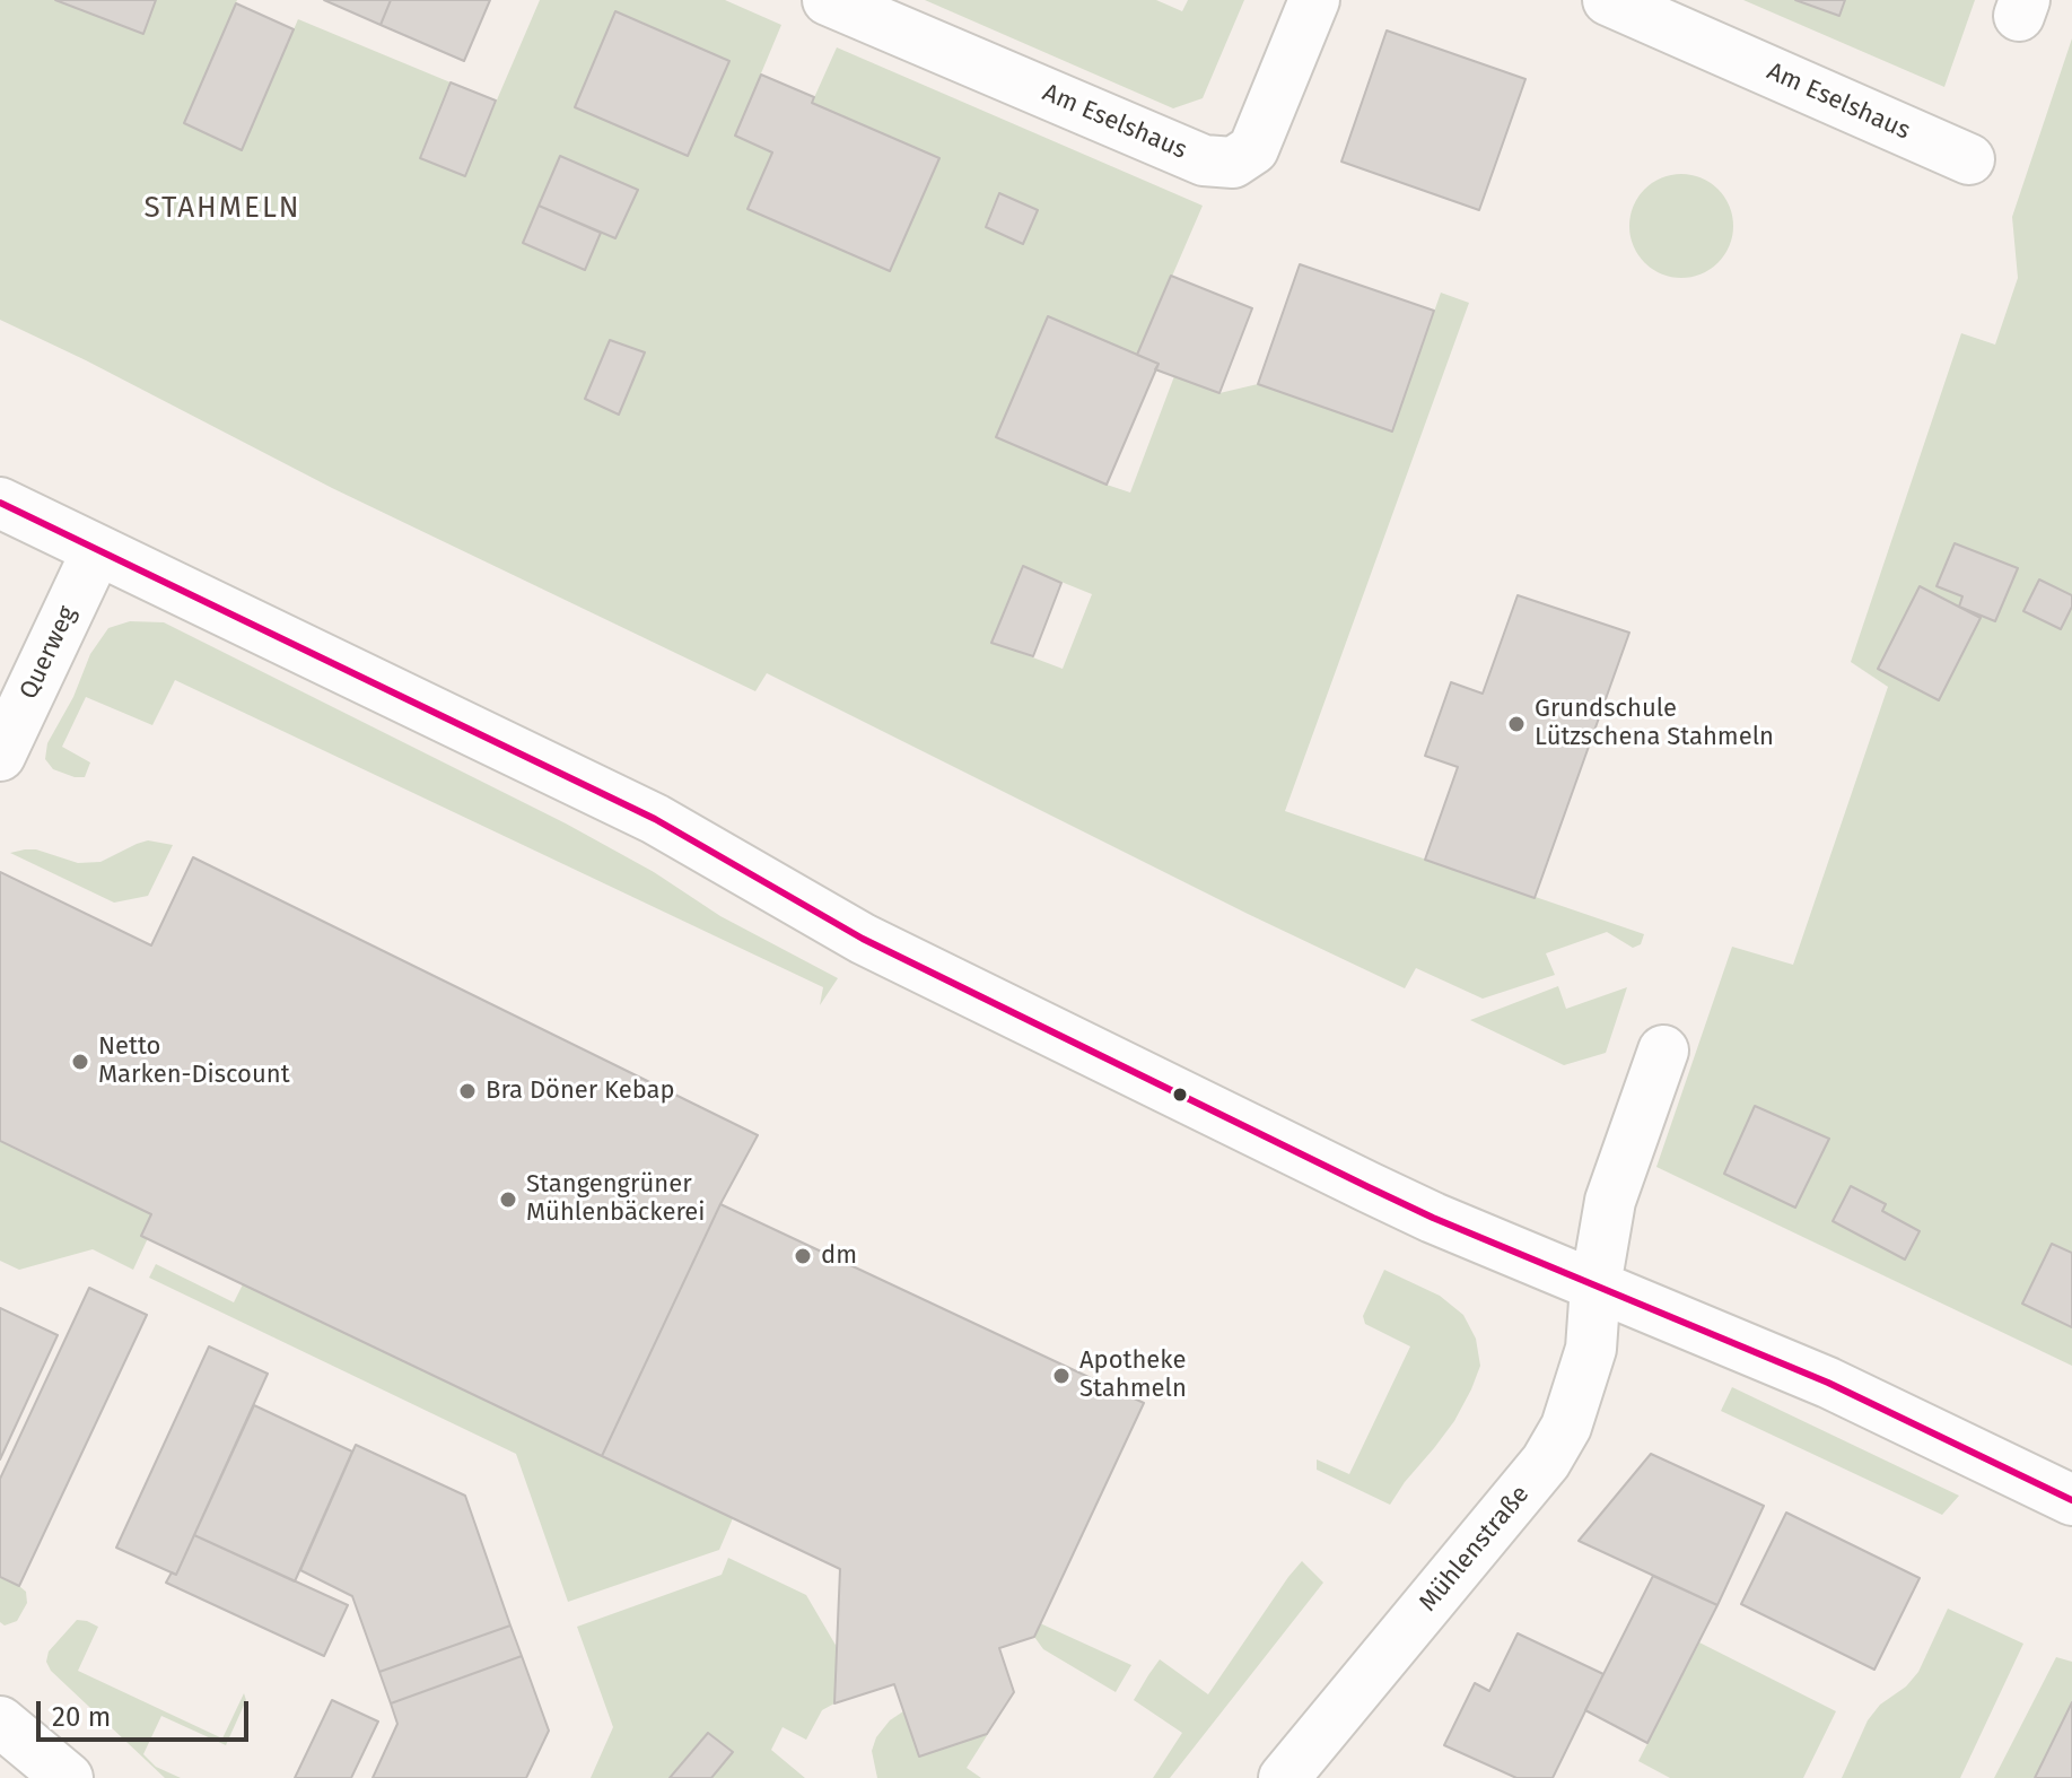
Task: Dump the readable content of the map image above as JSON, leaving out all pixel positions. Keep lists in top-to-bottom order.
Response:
{
  "streets": {
    "street": ["Am Eselshaus", "Querweg", "Mühlenstraße"]
  },
  "districts": ["STAHMELN"],
  "places": [
    "Grundschule Lützschena Stahmeln",
    "Netto Marken-Discount",
    "Bra Döner Kebap",
    "Stangengrüner Mühlenbäckerei",
    "dm",
    "Apotheke Stahmeln"
  ],
  "scale_bar": "20 m"
}
